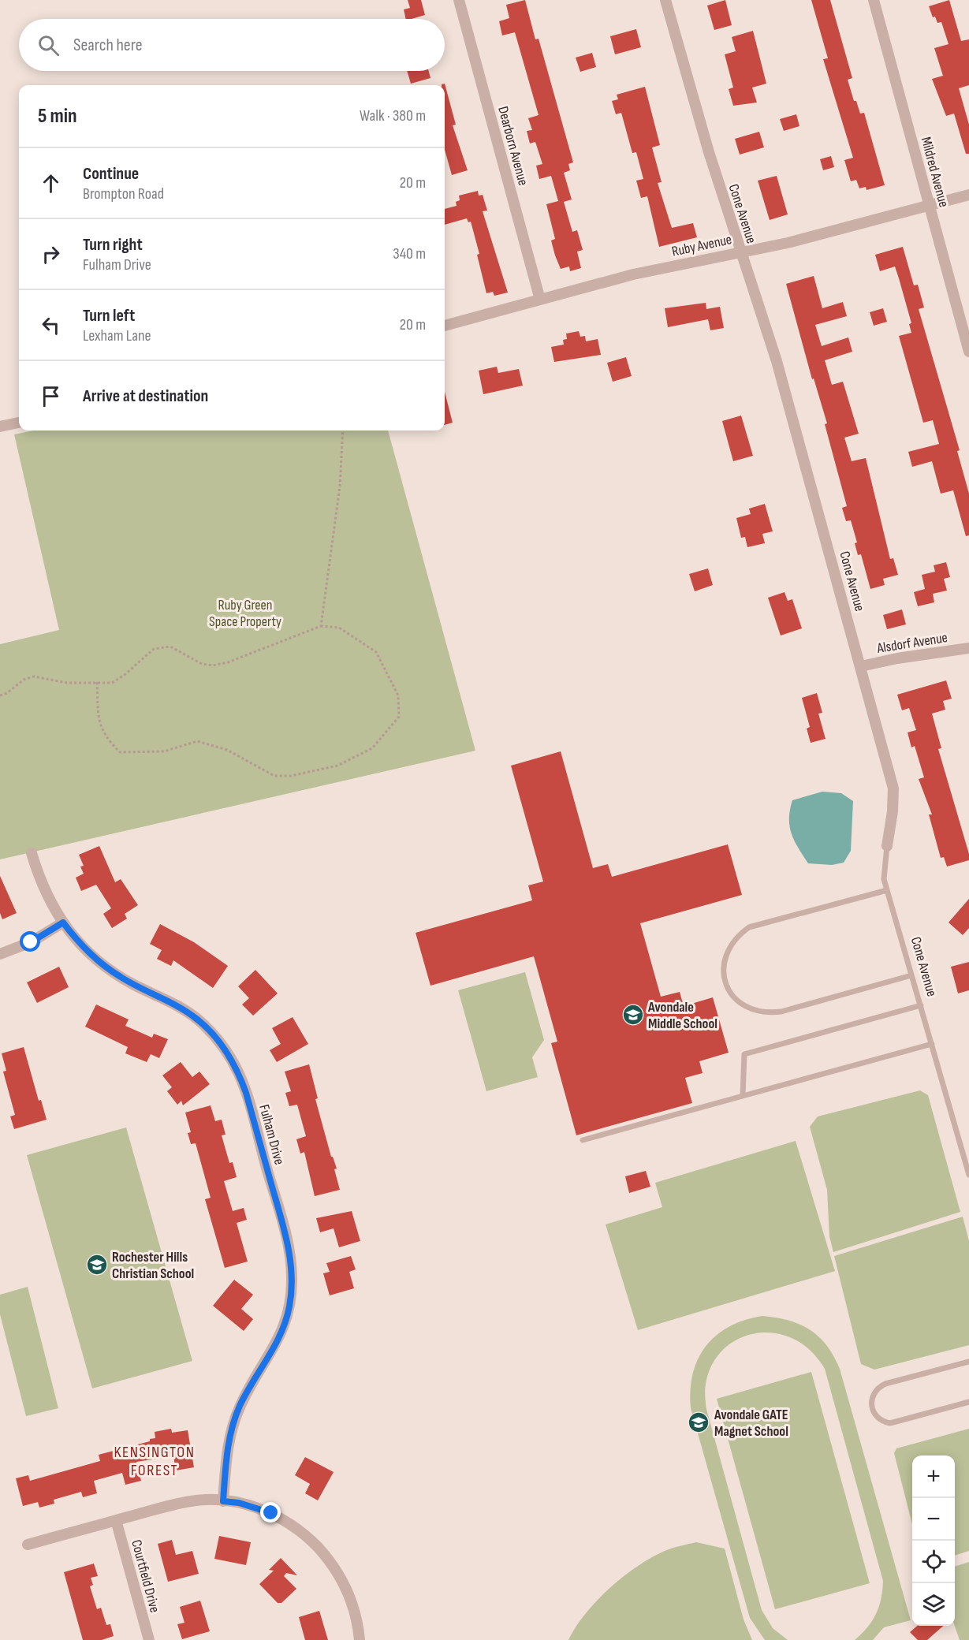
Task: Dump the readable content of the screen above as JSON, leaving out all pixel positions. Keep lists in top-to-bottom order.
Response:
{
  "streets": {
    "street": [
      "Dearborn Avenue",
      "Mildred Avenue",
      "Cone Avenue",
      "Ruby Avenue",
      "Alsdorf Avenue",
      "Fulham Drive",
      "Courtfield Drive"
    ]
  },
  "crossings": [
    ["Dearborn Avenue", "Ruby Avenue"],
    ["Mildred Avenue", "Ruby Avenue"],
    ["Cone Avenue", "Ruby Avenue"],
    ["Cone Avenue", "Alsdorf Avenue"]
  ],
  "districts": ["KENSINGTON FOREST"],
  "parks": ["Ruby Green Space Property"],
  "places": {
    "school or university": ["Avondale Middle School", "Rochester Hills Christian School", "Avondale GATE Magnet School"]
  },
  "page": {
    "search": "Search here",
    "heading": ["5 min", "Walk · 380 m"],
    "list": [
      ["Continue", "Brompton Road", "20 m"],
      ["Turn right", "Fulham Drive", "340 m"],
      ["Turn left", "Lexham Lane", "20 m"],
      "Arrive at destination"
    ],
    "map_buttons": ["+", "−"]
  }
}
